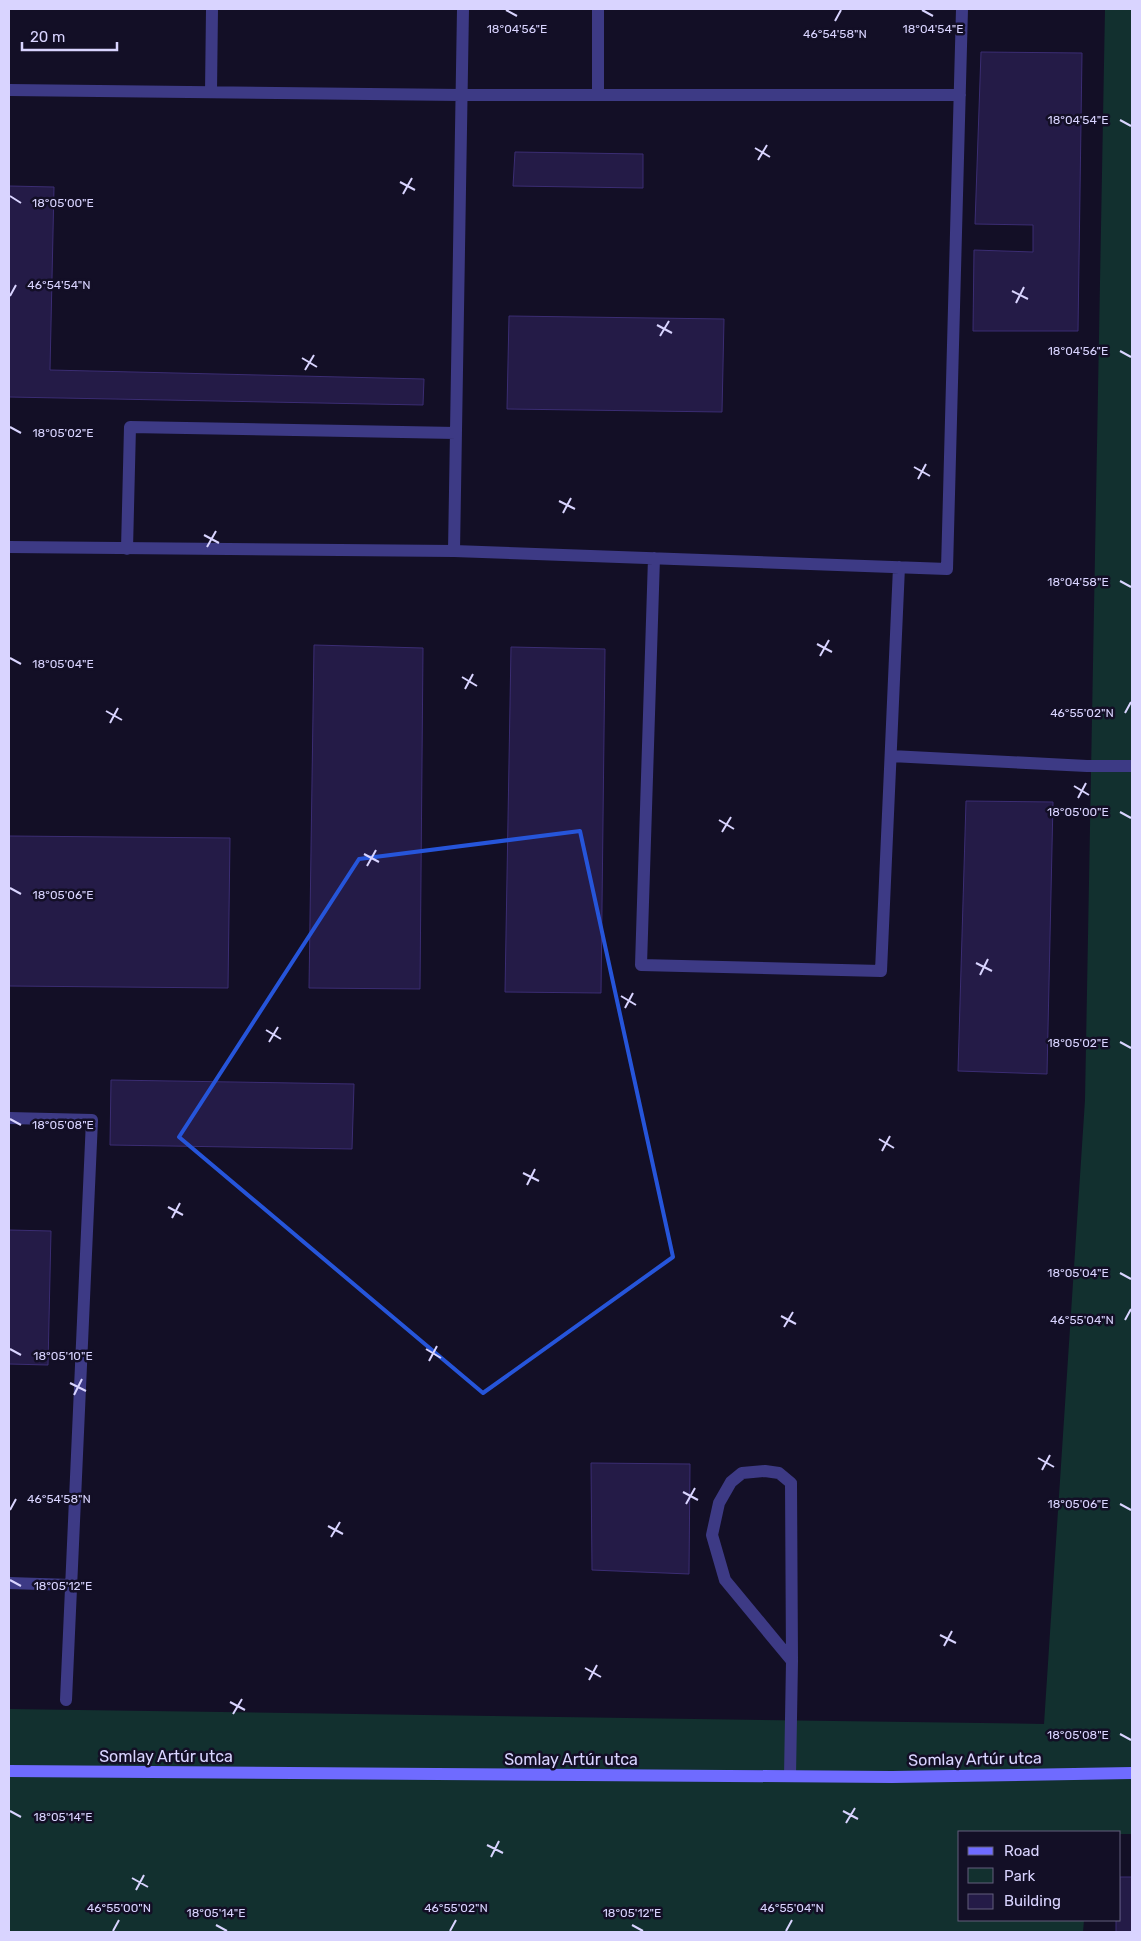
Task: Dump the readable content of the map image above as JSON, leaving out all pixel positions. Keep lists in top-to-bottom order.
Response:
{
  "streets": {
    "main road": ["Somlay Artúr utca"]
  },
  "legend": ["Road", "Park", "Building"],
  "scale_bar": "20 m",
  "coordinates": [
    "18°04'56\"E",
    "18°04'54\"E",
    "46°54'58\"N",
    "18°05'00\"E",
    "46°54'54\"N",
    "18°05'02\"E",
    "18°04'58\"E",
    "18°05'04\"E",
    "46°55'02\"N",
    "18°05'06\"E",
    "18°05'08\"E",
    "46°55'04\"N",
    "18°05'10\"E",
    "18°05'12\"E",
    "18°05'14\"E",
    "46°55'00\"N"
  ]
}
